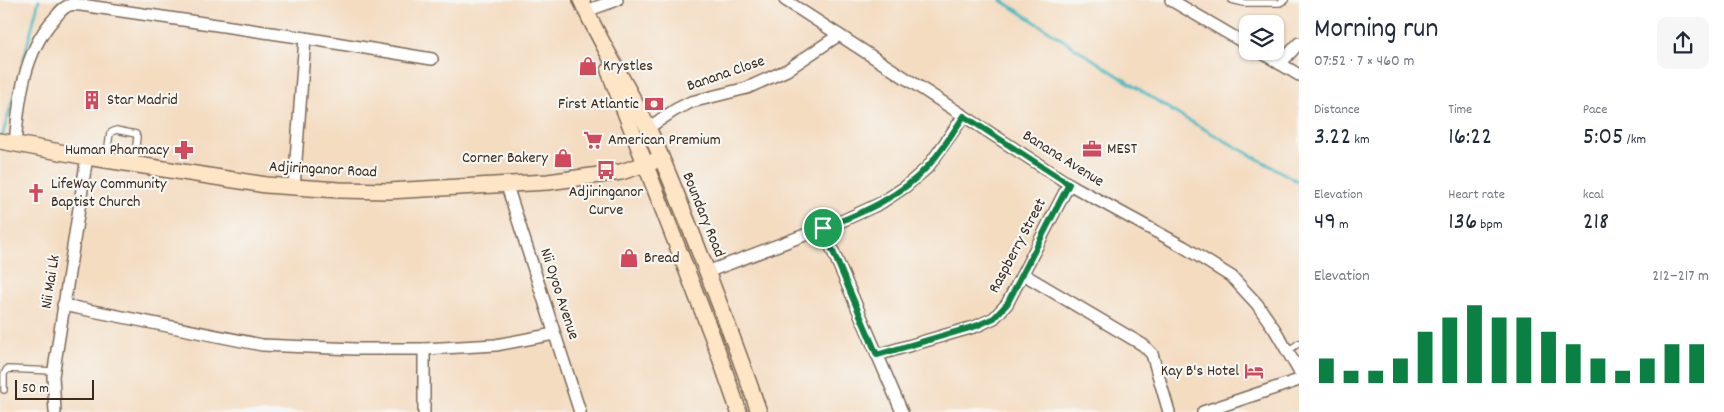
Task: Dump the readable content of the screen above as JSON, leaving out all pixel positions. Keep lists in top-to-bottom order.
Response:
{
  "streets": {
    "main road": ["Adjiringanor Road", "Boundary Road"],
    "street": [
      "Banana Close",
      "Banana Avenue",
      "Raspberry Street",
      "Nii Mai Lk",
      "Nii Oyoo Avenue"
    ]
  },
  "crossings": [
    ["Banana Close", "Banana Avenue"],
    ["Banana Close", "Boundary Road"],
    ["Banana Avenue", "Raspberry Street"],
    ["Adjiringanor Road", "Boundary Road"],
    ["Adjiringanor Road", "Nii Mai Lk"],
    ["Adjiringanor Road", "Nii Oyoo Avenue"]
  ],
  "places": {
    "shop": ["Krystles", "Corner Bakery", "Bread"],
    "building": ["Star Madrid"],
    "bank": ["First Atlantic"],
    "supermarket": ["American Premium"],
    "office": ["MEST"],
    "pharmacy": ["Human Pharmacy"],
    "bus stop": ["Adjiringanor Curve"],
    "church": ["LifeWay Community Baptist Church"],
    "hotel": ["Kay B's Hotel"]
  },
  "scale_bar": "50 m",
  "page": {
    "heading": ["Morning run", "07:52 · 7 × 460 m"],
    "stats": [
      ["Distance", "3.22 km"],
      ["Time", "16:22"],
      ["Pace", "5:05 /km"],
      ["Elevation", "49 m"],
      ["Heart rate", "136 bpm"],
      ["kcal", "218"]
    ],
    "chart": ["Elevation", "212–217 m"],
    "scale": "50 m"
  }
}
